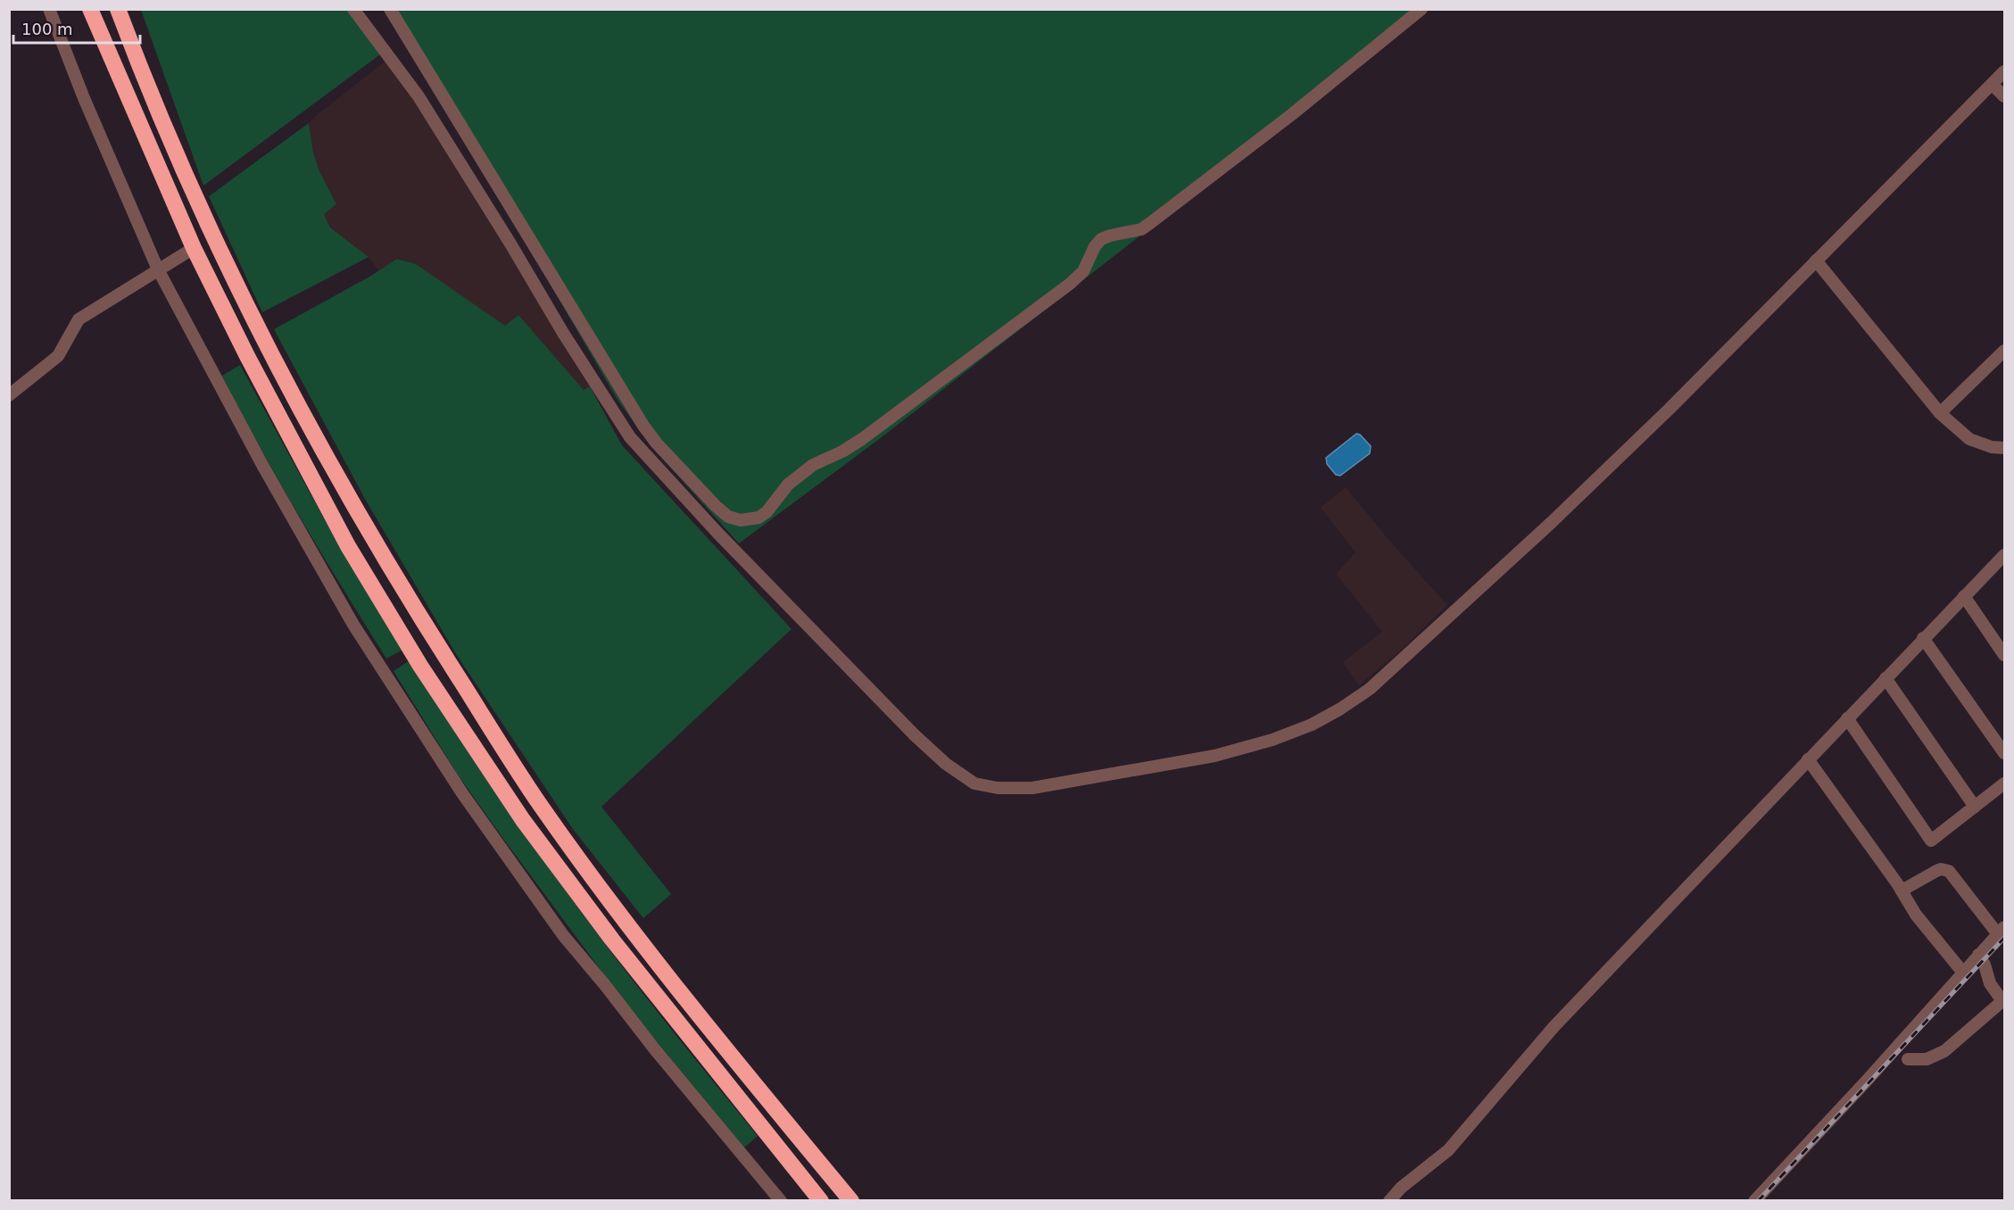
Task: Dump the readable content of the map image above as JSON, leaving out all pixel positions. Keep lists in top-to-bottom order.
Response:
{
  "scale_bar": "100 m"
}
